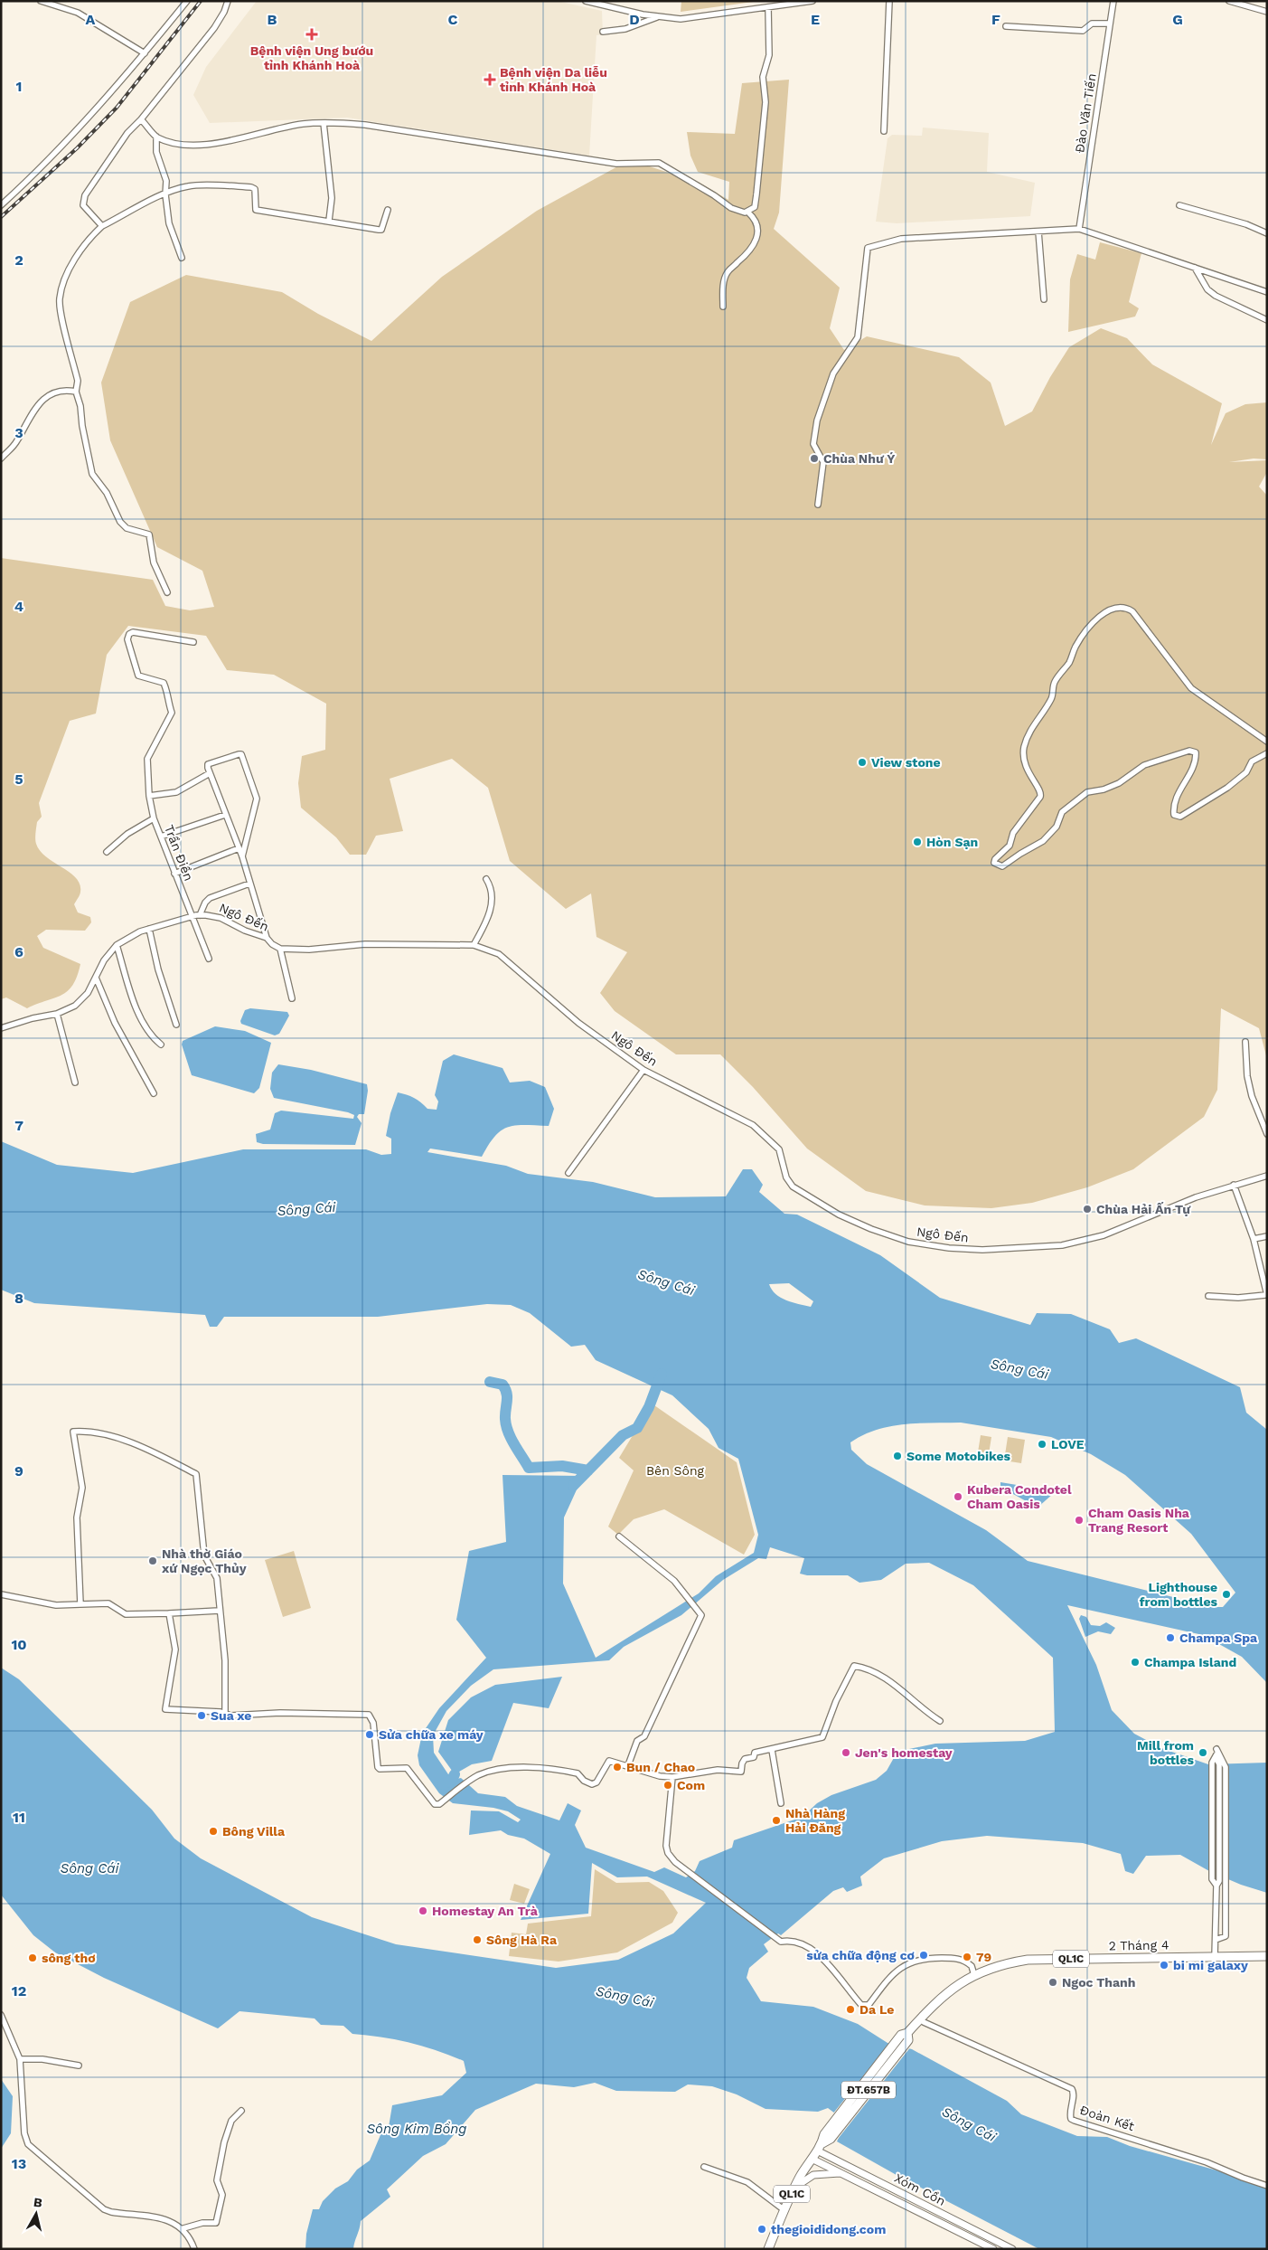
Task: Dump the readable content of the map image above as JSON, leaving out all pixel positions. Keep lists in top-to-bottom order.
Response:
{
  "streets": {
    "main road": ["2 Tháng 4", "QL1C", "ĐT.657B"],
    "street": [
      "Đào Văn Tiến",
      "Trần Điền",
      "Ngô Đến",
      "Đoàn Kết",
      "Xóm Cồn"
    ]
  },
  "crossings": [
    ["Trần Điền", "Ngô Đến"],
    ["2 Tháng 4", "ĐT.657B"],
    ["QL1C", "ĐT.657B"],
    ["QL1C", "Xóm Cồn"]
  ],
  "water": ["Sông Cái", "Sông Kim Bồng"],
  "parks": ["Bên Sông"],
  "places": {
    "health": ["Bệnh viện Ung bướu tỉnh Khánh Hoà", "Bệnh viện Da liễu tỉnh Khánh Hoà"],
    "other": [
      "Chùa Như Ý",
      "View stone",
      "Hòn Sạn",
      "Chùa Hải Ấn Tự",
      "LOVE",
      "Some Motobikes",
      "Kubera Condotel Cham Oasis",
      "Cham Oasis Nha Trang Resort",
      "Nhà thờ Giáo xứ Ngọc Thủy",
      "Lighthouse from bottles",
      "Champa Spa",
      "Champa Island",
      "Sua xe",
      "Sửa chữa xe máy",
      "Jen's homestay",
      "Mill from bottles",
      "Bun / Chao",
      "Com",
      "Nhà Hàng Hải Đăng",
      "Bông Villa",
      "Homestay An Trà",
      "Sông Hà Ra",
      "sửa chữa động cơ",
      "79",
      "sông thơ",
      "bi mi galaxy",
      "Ngoc Thanh",
      "Da Le",
      "thegioididong.com"
    ]
  },
  "north": "top",
  "grid": {
    "columns": [
      "A",
      "B",
      "C",
      "D",
      "E",
      "F",
      "G"
    ],
    "rows": [
      "1",
      "2",
      "3",
      "4",
      "5",
      "6",
      "7",
      "8",
      "9",
      "10",
      "11",
      "12",
      "13"
    ]
  }
}
